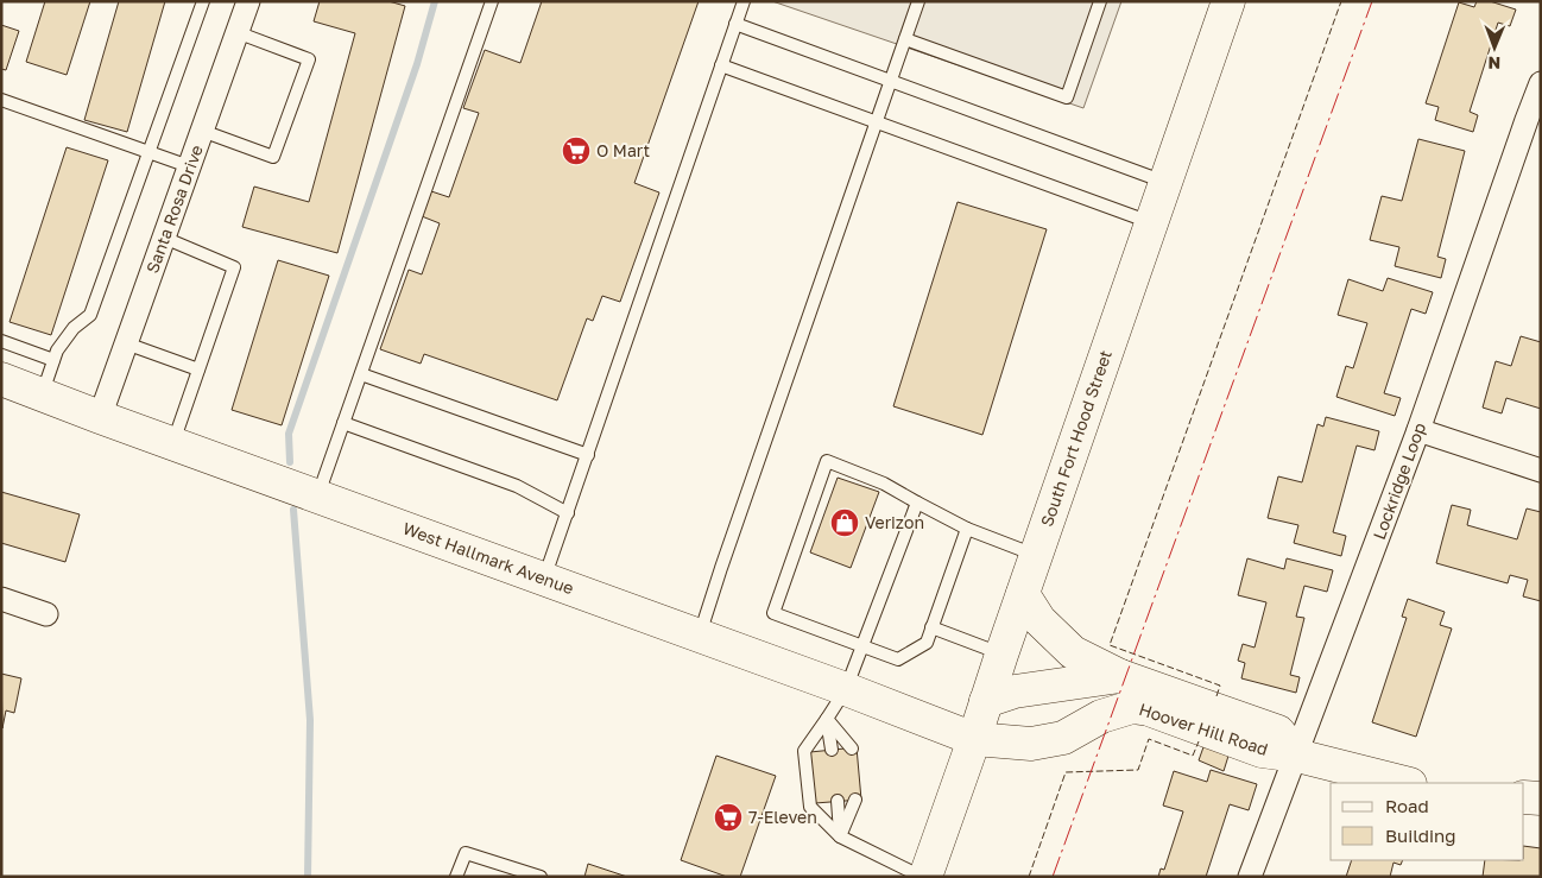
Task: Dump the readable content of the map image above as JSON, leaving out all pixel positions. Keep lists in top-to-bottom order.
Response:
{
  "streets": {
    "street": [
      "Santa Rosa Drive",
      "South Fort Hood Street",
      "Lockridge Loop",
      "West Hallmark Avenue",
      "Hoover Hill Road"
    ]
  },
  "crossings": [
    ["Santa Rosa Drive", "West Hallmark Avenue"],
    ["South Fort Hood Street", "West Hallmark Avenue"],
    ["South Fort Hood Street", "Hoover Hill Road"],
    ["Lockridge Loop", "Hoover Hill Road"],
    ["West Hallmark Avenue", "Hoover Hill Road"]
  ],
  "places": {
    "supermarket": ["O Mart", "7-Eleven"],
    "shop": ["Verizon"]
  },
  "legend": ["Road", "Building"],
  "north": "bottom"
}
